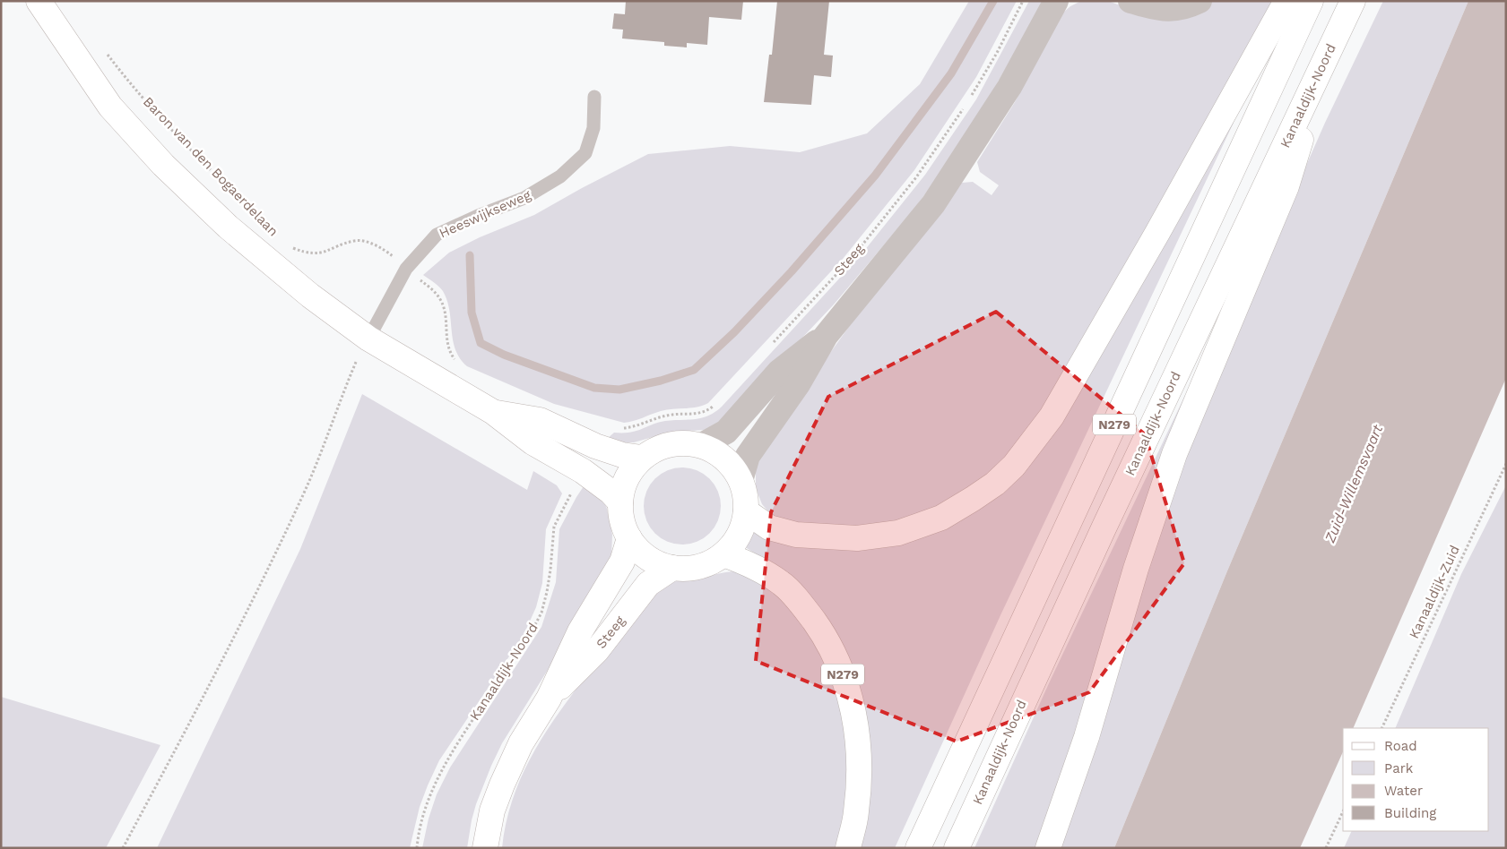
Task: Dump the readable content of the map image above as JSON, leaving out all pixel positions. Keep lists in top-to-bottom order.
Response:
{
  "streets": {
    "main road": [
      "Kanaaldijk-Noord",
      "Baron van den Bogaerdelaan",
      "Steeg",
      "N279"
    ],
    "lane": ["Heeswijkseweg"],
    "path": ["Kanaaldijk-Zuid"]
  },
  "crossings": [
    ["Kanaaldijk-Noord", "N279"],
    ["Baron van den Bogaerdelaan", "Heeswijkseweg"],
    ["Baron van den Bogaerdelaan", "Steeg"],
    ["Baron van den Bogaerdelaan", "N279"],
    ["Steeg", "N279"]
  ],
  "water": ["Zuid-Willemsvaart"],
  "legend": [
    "Road",
    "Park",
    "Water",
    "Building"
  ]
}
